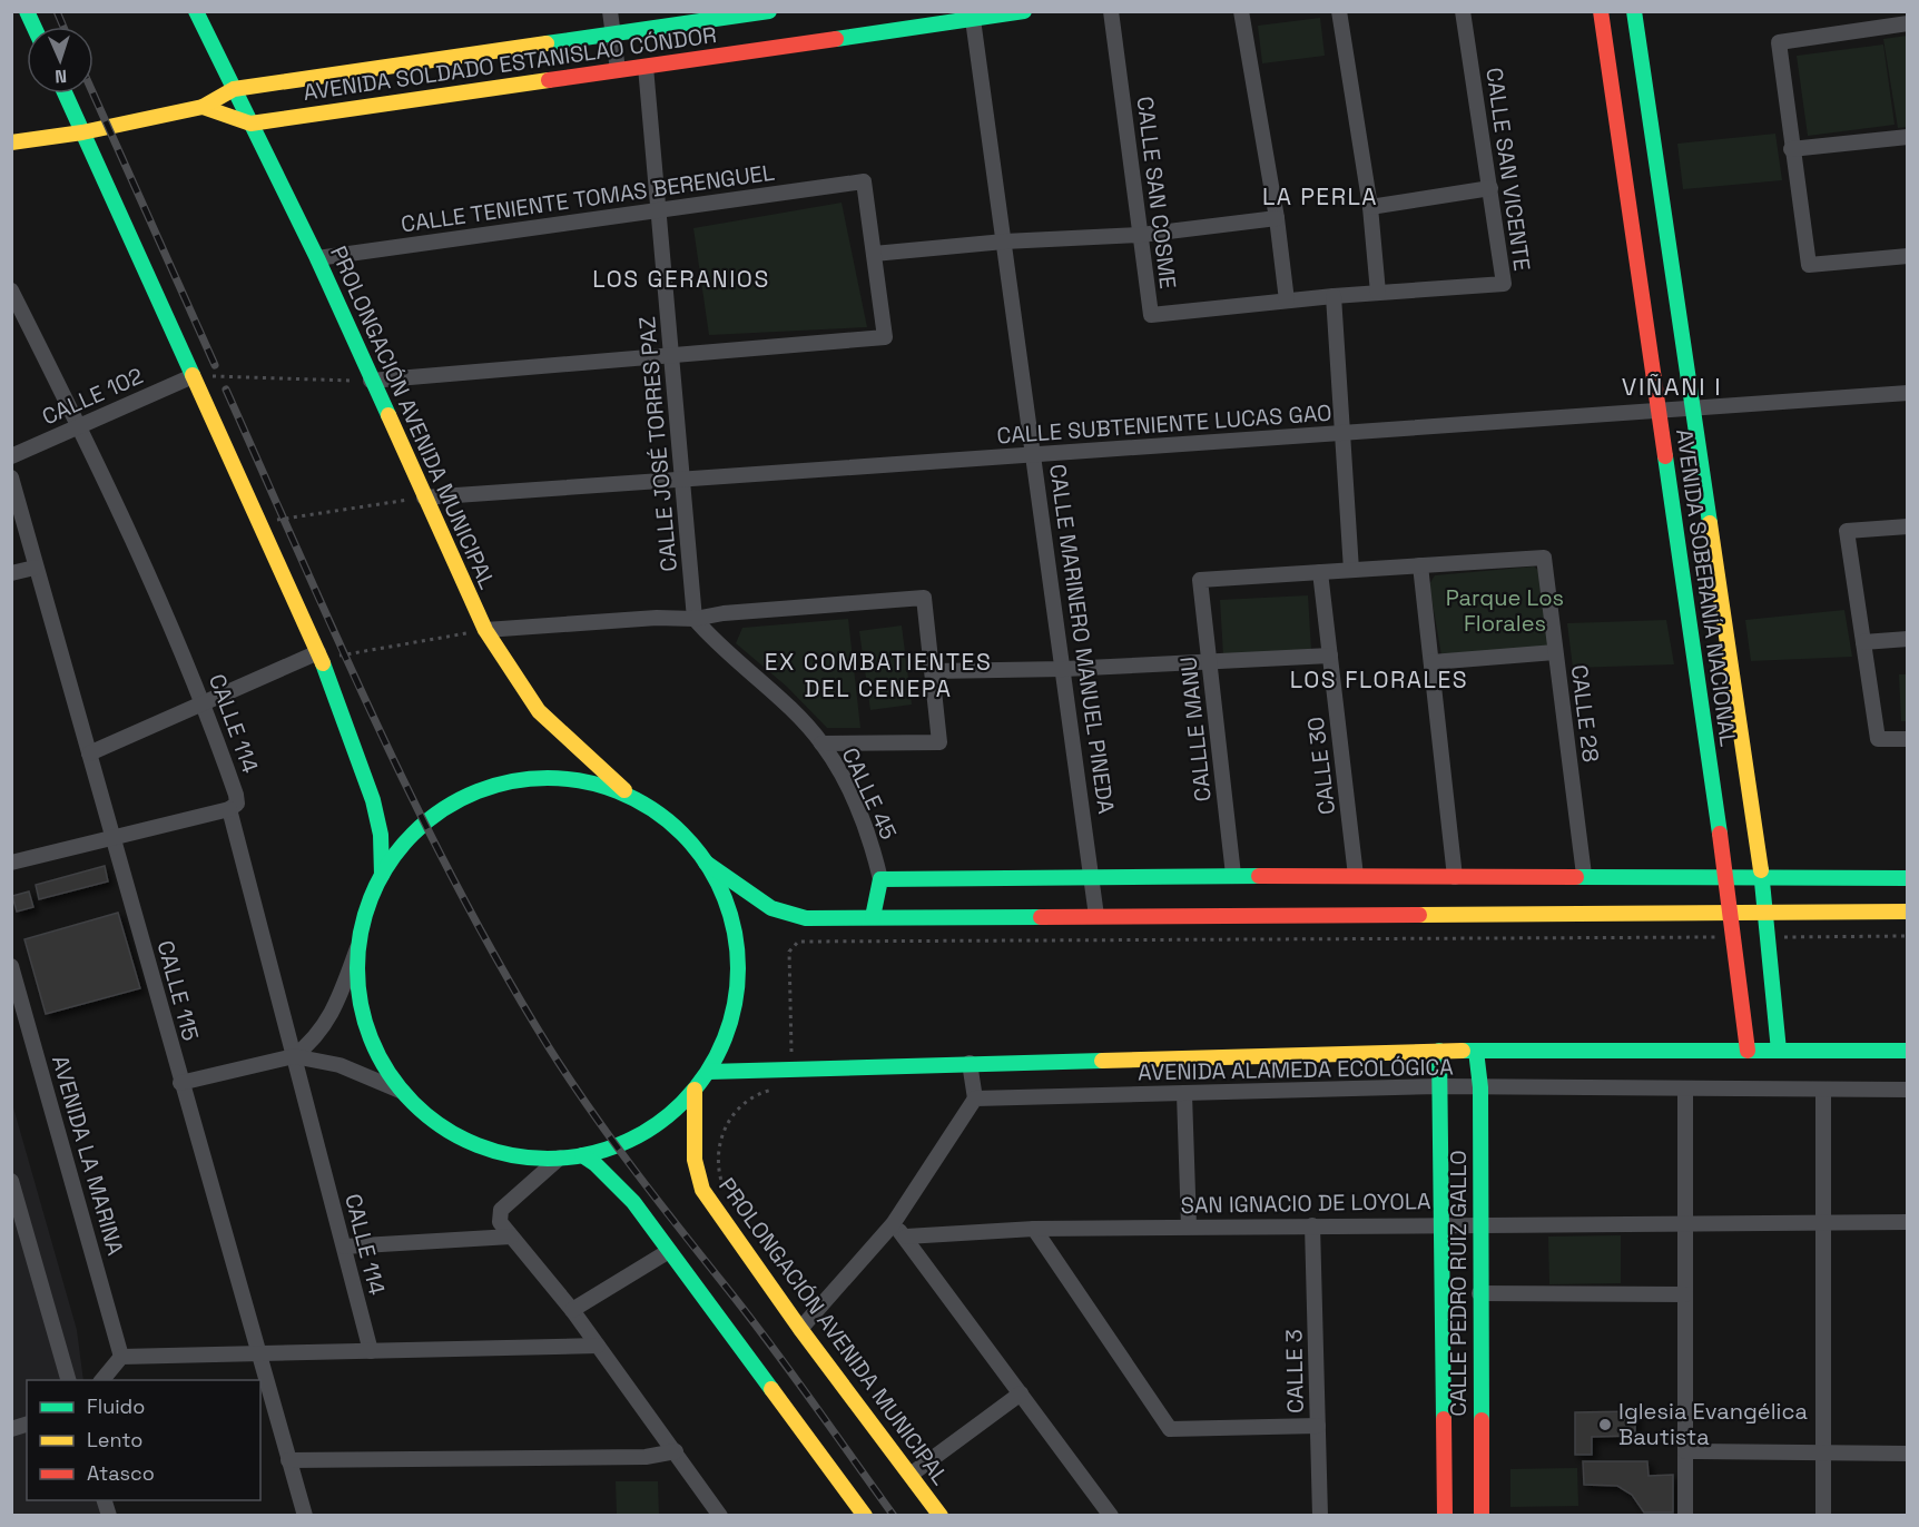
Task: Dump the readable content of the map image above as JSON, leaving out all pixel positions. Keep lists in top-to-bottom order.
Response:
{
  "streets": {
    "street": [
      "AVENIDA SOLDADO ESTANISLAO CÓNDOR",
      "CALLE SAN VICENTE",
      "CALLE SAN COSME",
      "CALLE TENIENTE TOMAS BERENGUEL",
      "CALLE 102",
      "PROLONGACIÓN AVENIDA MUNICIPAL",
      "CALLE SUBTENIENTE LUCAS GAO",
      "CALLE JOSÉ TORRES PAZ",
      "AVENIDA SOBERANÍA NACIONAL",
      "CALLE MARINERO MANUEL PINEDA",
      "CALLE 28",
      "CALLE 114",
      "CALLLE MANU",
      "CALLE 30",
      "CALLE 45",
      "CALLE 115",
      "AVENIDA ALAMEDA ECOLÓGICA",
      "AVENIDA LA MARINA",
      "SAN IGNACIO DE LOYOLA",
      "CALLE PEDRO RUIZ GALLO",
      "CALLE 3"
    ]
  },
  "crossings": [
    ["AVENIDA SOLDADO ESTANISLAO CÓNDOR", "PROLONGACIÓN AVENIDA MUNICIPAL"],
    ["AVENIDA SOLDADO ESTANISLAO CÓNDOR", "CALLE JOSÉ TORRES PAZ"],
    ["AVENIDA SOLDADO ESTANISLAO CÓNDOR", "CALLE MARINERO MANUEL PINEDA"],
    ["CALLE SAN VICENTE", "CALLE SAN COSME"],
    ["CALLE TENIENTE TOMAS BERENGUEL", "PROLONGACIÓN AVENIDA MUNICIPAL"],
    ["CALLE TENIENTE TOMAS BERENGUEL", "CALLE JOSÉ TORRES PAZ"],
    ["CALLE 102", "PROLONGACIÓN AVENIDA MUNICIPAL"],
    ["CALLE 102", "CALLE 114"],
    ["PROLONGACIÓN AVENIDA MUNICIPAL", "CALLE SUBTENIENTE LUCAS GAO"],
    ["PROLONGACIÓN AVENIDA MUNICIPAL", "AVENIDA ALAMEDA ECOLÓGICA"],
    ["CALLE SUBTENIENTE LUCAS GAO", "CALLE JOSÉ TORRES PAZ"],
    ["CALLE SUBTENIENTE LUCAS GAO", "AVENIDA SOBERANÍA NACIONAL"],
    ["CALLE SUBTENIENTE LUCAS GAO", "CALLE MARINERO MANUEL PINEDA"],
    ["CALLE JOSÉ TORRES PAZ", "CALLE 45"],
    ["AVENIDA SOBERANÍA NACIONAL", "AVENIDA ALAMEDA ECOLÓGICA"],
    ["CALLLE MANU", "CALLE 30"],
    ["AVENIDA ALAMEDA ECOLÓGICA", "CALLE PEDRO RUIZ GALLO"],
    ["SAN IGNACIO DE LOYOLA", "CALLE PEDRO RUIZ GALLO"],
    ["SAN IGNACIO DE LOYOLA", "CALLE 3"]
  ],
  "districts": [
    "LA PERLA",
    "LOS GERANIOS",
    "VIÑANI I",
    "EX COMBATIENTES DEL CENEPA",
    "LOS FLORALES"
  ],
  "parks": ["Parque Los Florales"],
  "places": ["Iglesia Evangélica Bautista"],
  "legend": ["Fluido", "Lento", "Atasco"],
  "north": "bottom"
}
